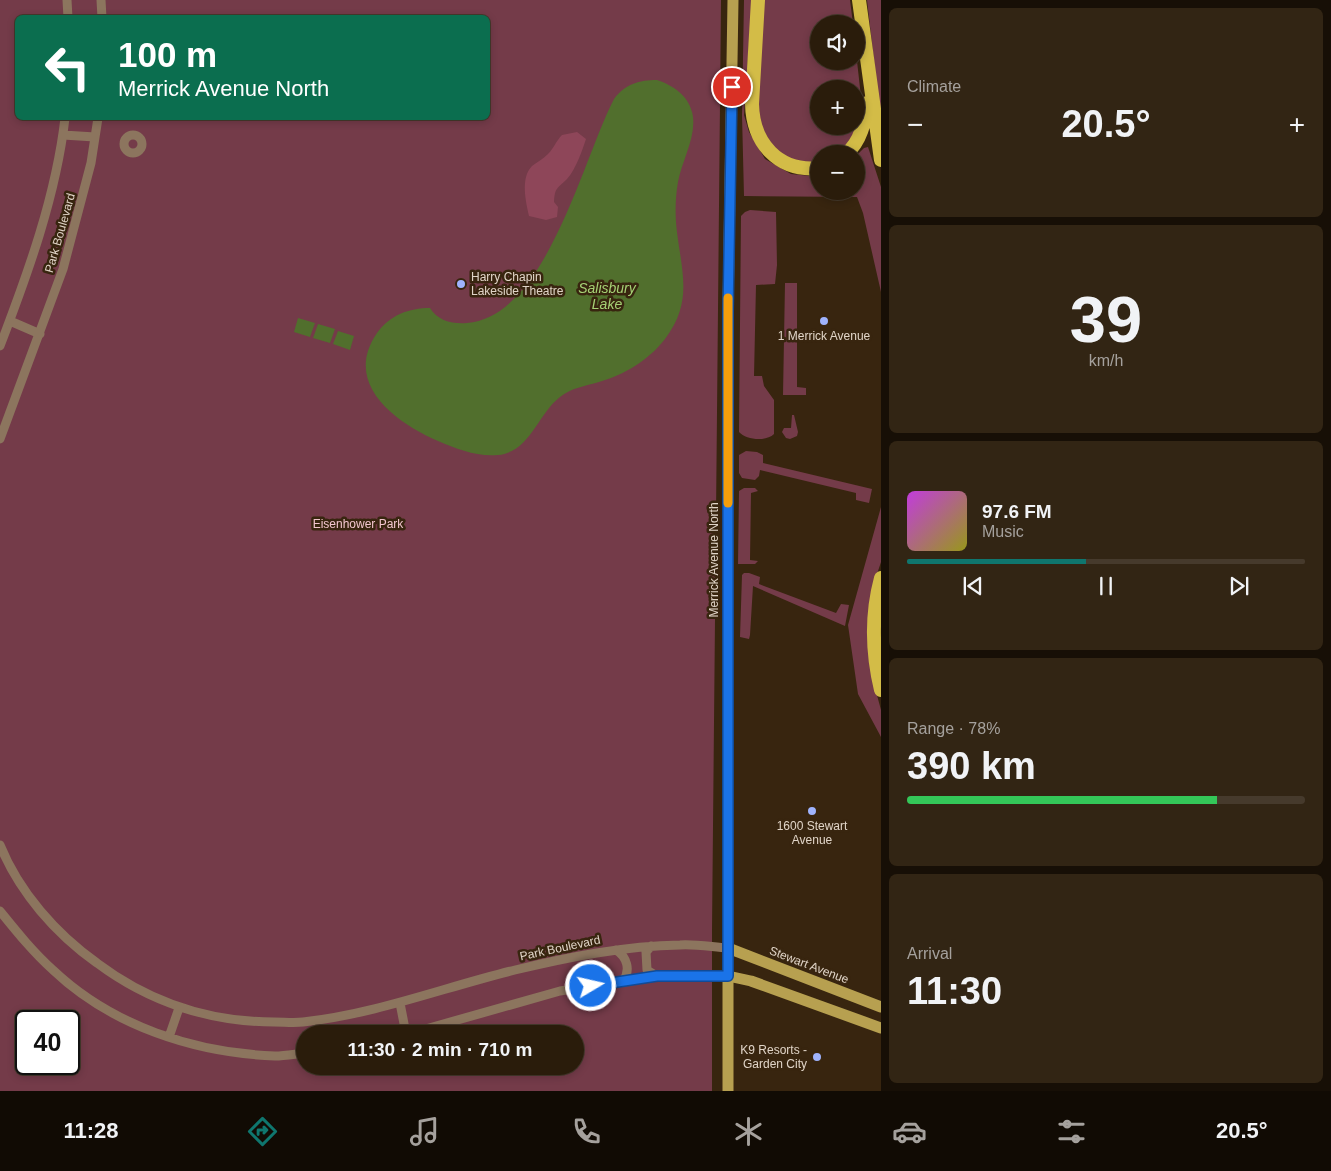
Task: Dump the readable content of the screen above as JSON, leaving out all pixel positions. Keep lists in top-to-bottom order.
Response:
{
  "streets": {
    "main road": ["Merrick Avenue North", "Stewart Avenue"],
    "street": ["Park Boulevard"]
  },
  "crossings": [
    ["Park Boulevard", "Merrick Avenue North"],
    ["Park Boulevard", "Stewart Avenue"],
    ["Merrick Avenue North", "Stewart Avenue"]
  ],
  "water": ["Salisbury Lake"],
  "parks": ["Eisenhower Park"],
  "places": [
    "Harry Chapin Lakeside Theatre",
    "1 Merrick Avenue",
    "1600 Stewart Avenue",
    "K9 Resorts - Garden City"
  ],
  "page": {
    "tile": [
      "Climate",
      ["39", "km/h"],
      ["Range · 78%", "390 km"],
      ["Arrival", "11:30"]
    ],
    "map_buttons": ["+", "−"],
    "turn": ["100 m", "Merrick Avenue North"],
    "heat": ["−", "20.5°", "+"],
    "song": ["97.6 FM", "Music"],
    "limit": "40",
    "trip": "11:30 · 2 min · 710 m",
    "tabs": ["11:28", "20.5°"]
  }
}
